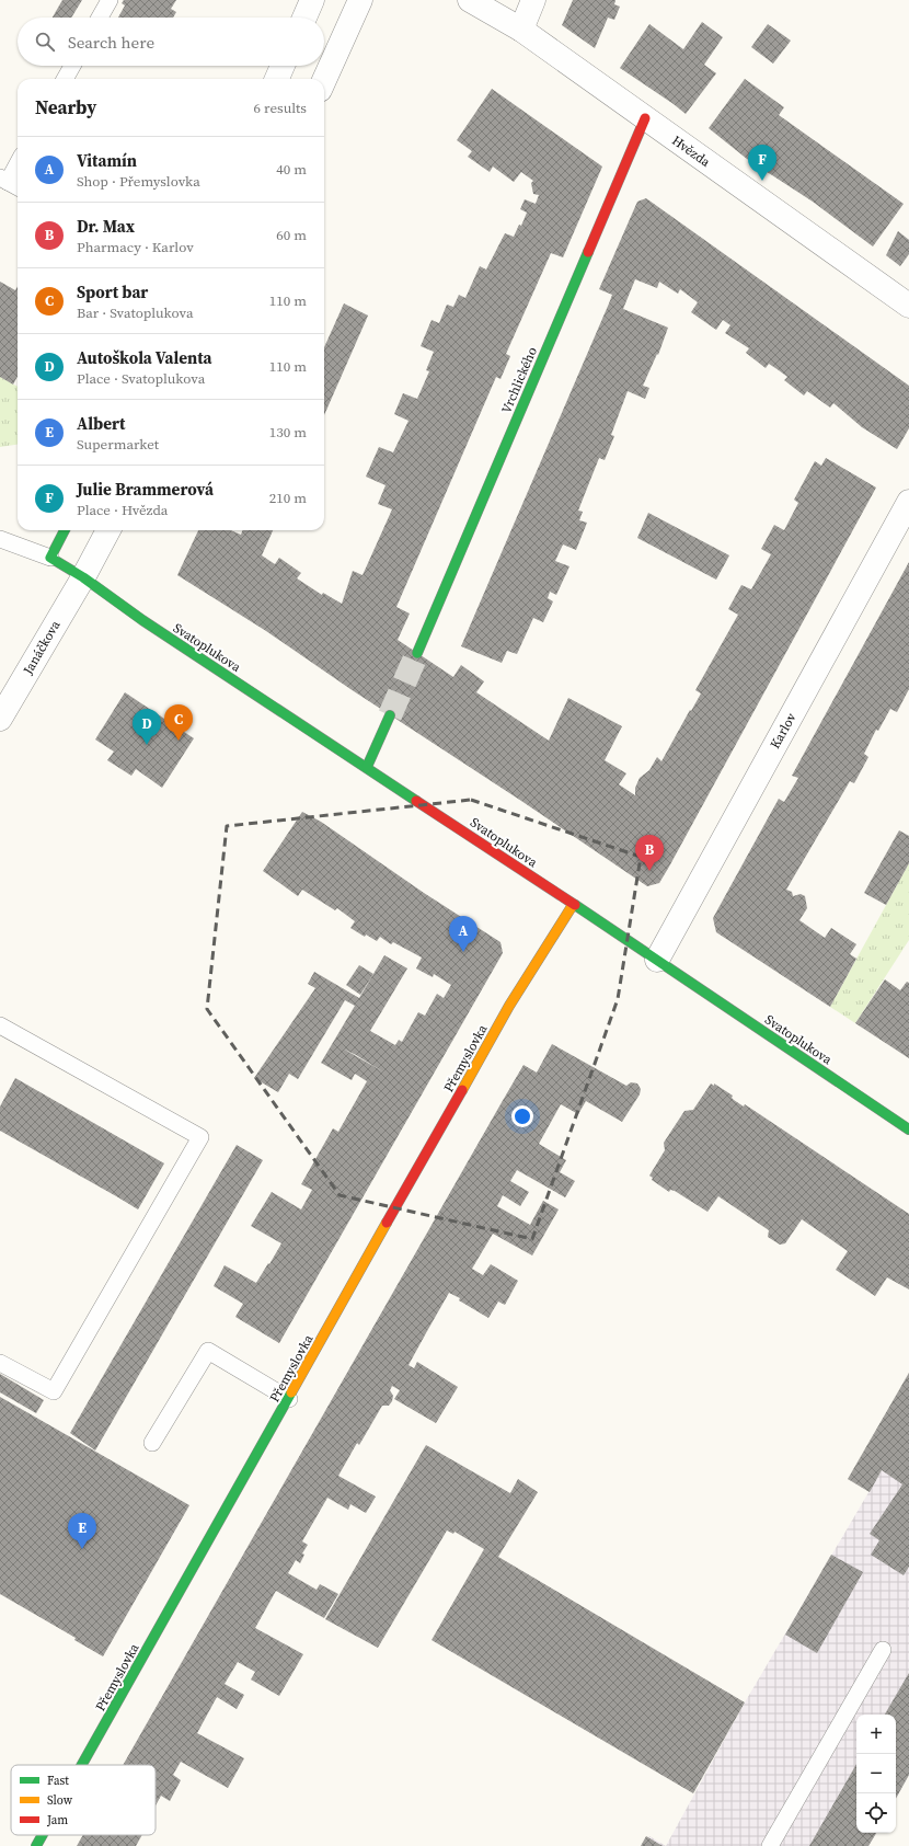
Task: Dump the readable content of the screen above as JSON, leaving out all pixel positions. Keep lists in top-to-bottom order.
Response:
{
  "streets": {
    "street": [
      "Hvězda",
      "Vrchlického",
      "Janáčkova",
      "Svatoplukova",
      "Karlov",
      "Přemyslovka"
    ]
  },
  "crossings": [
    ["Hvězda", "Vrchlického"],
    ["Janáčkova", "Svatoplukova"],
    ["Svatoplukova", "Karlov"],
    ["Svatoplukova", "Přemyslovka"]
  ],
  "legend": ["Fast", "Slow", "Jam"],
  "page": {
    "search": "Search here",
    "heading": ["Nearby", "6 results"],
    "list": [
      {
        "mark": "A",
        "name": "Vitamín",
        "note": "Shop · Přemyslovka",
        "value": "40 m"
      },
      {
        "mark": "B",
        "name": "Dr. Max",
        "note": "Pharmacy · Karlov",
        "value": "60 m"
      },
      {
        "mark": "C",
        "name": "Sport bar",
        "note": "Bar · Svatoplukova",
        "value": "110 m"
      },
      {
        "mark": "D",
        "name": "Autoškola Valenta",
        "note": "Place · Svatoplukova",
        "value": "110 m"
      },
      {
        "mark": "E",
        "name": "Albert",
        "note": "Supermarket",
        "value": "130 m"
      },
      {
        "mark": "F",
        "name": "Julie Brammerová",
        "note": "Place · Hvězda",
        "value": "210 m"
      }
    ],
    "pins": [
      "F",
      "C",
      "D",
      "B",
      "A",
      "E"
    ],
    "map_buttons": ["+", "−"]
  }
}
